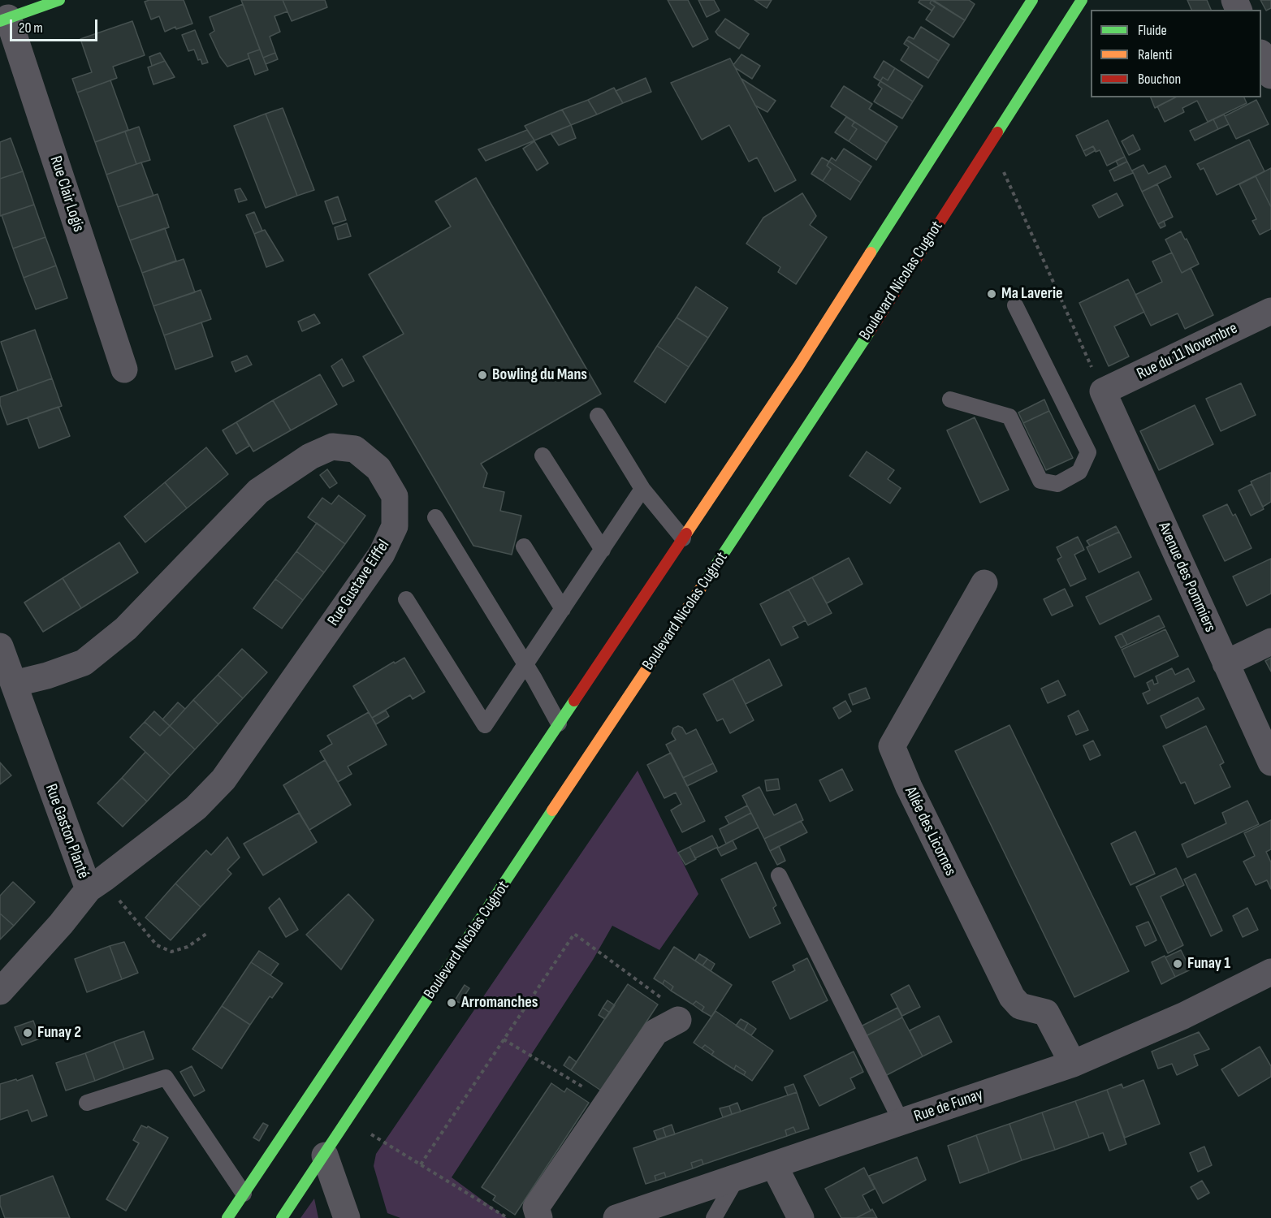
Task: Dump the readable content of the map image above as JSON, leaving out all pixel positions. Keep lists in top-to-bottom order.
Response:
{
  "streets": {
    "main road": ["Boulevard Nicolas Cugnot"],
    "street": [
      "Rue Clair Logis",
      "Rue du 11 Novembre",
      "Avenue des Pommiers",
      "Rue Gustave Eiffel",
      "Rue Gaston Planté",
      "Allée des Licornes",
      "Rue de Funay"
    ]
  },
  "crossings": [
    ["Rue du 11 Novembre", "Avenue des Pommiers"],
    ["Rue Gustave Eiffel", "Rue Gaston Planté"],
    ["Allée des Licornes", "Rue de Funay"]
  ],
  "places": [
    "Ma Laverie",
    "Bowling du Mans",
    "Funay 1",
    "Arromanches",
    "Funay 2"
  ],
  "legend": ["Fluide", "Ralenti", "Bouchon"],
  "scale_bar": "20 m"
}
